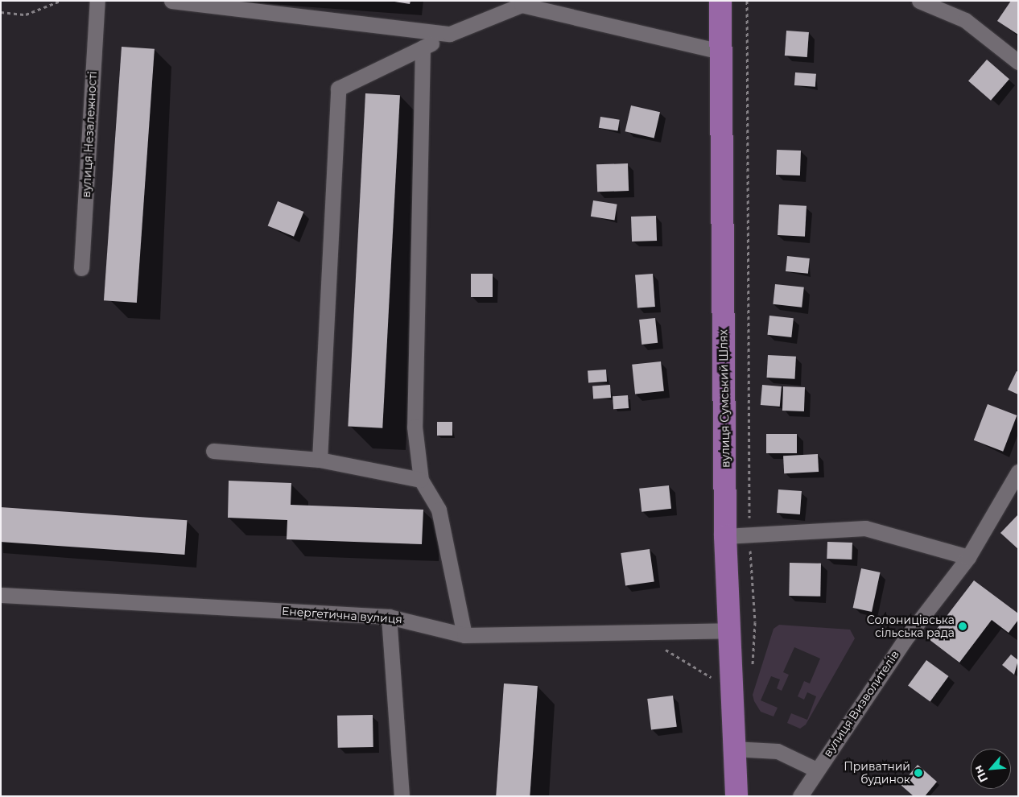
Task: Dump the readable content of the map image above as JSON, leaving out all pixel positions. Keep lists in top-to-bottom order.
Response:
{
  "streets": {
    "main road": ["вулиця Сумський Шлях"],
    "street": ["вулиця Незалежності", "Енергетична вулиця", "вулиця Визволителів"]
  },
  "crossings": [
    ["вулиця Сумський Шлях", "Енергетична вулиця"]
  ],
  "places": ["Солоницівська сільська рада", "Приватний будинок"],
  "north": "bottom left"
}
